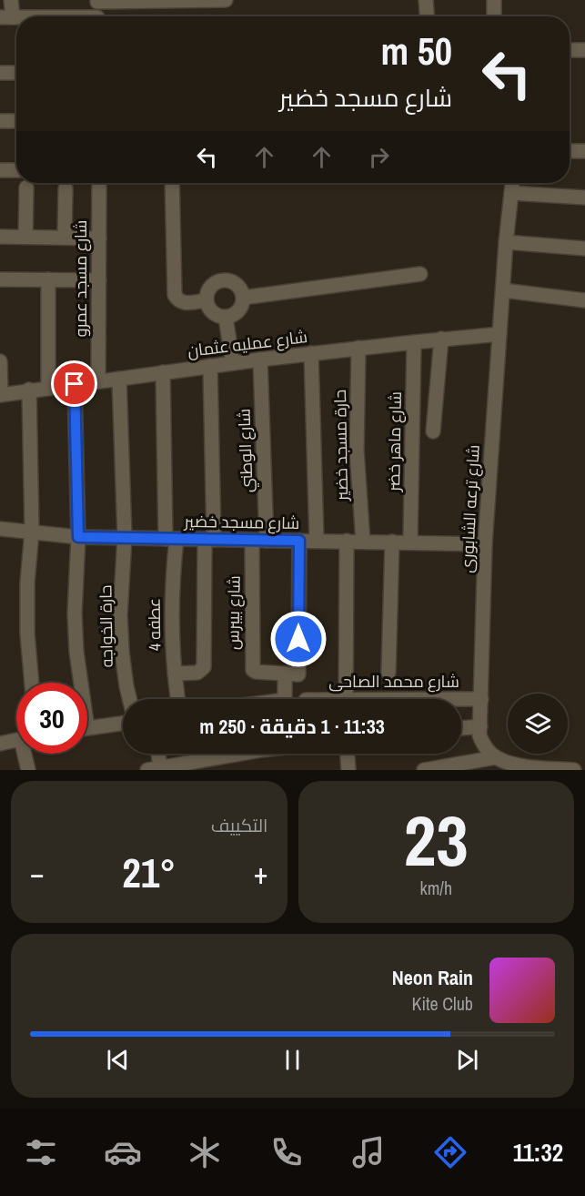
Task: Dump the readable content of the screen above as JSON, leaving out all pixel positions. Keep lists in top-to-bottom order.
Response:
{
  "streets": {
    "street": [
      "شارع مسجد عمرو",
      "شارع عمليه عثمان",
      "شارع ماهر خضر",
      "حارة مسجد خضير",
      "شارع الوطني",
      "شارع ترعه الشابورى",
      "شارع مسجد خضير",
      "شارع بيبرس",
      "عطفه 4",
      "حارة الخواجه",
      "شارع محمد الصاحى"
    ]
  },
  "crossings": [
    ["شارع مسجد عمرو", "شارع عمليه عثمان"],
    ["شارع عمليه عثمان", "شارع ماهر خضر"],
    ["شارع عمليه عثمان", "حارة مسجد خضير"],
    ["شارع عمليه عثمان", "شارع الوطني"],
    ["شارع عمليه عثمان", "شارع ترعه الشابورى"],
    ["شارع عمليه عثمان", "عطفه 4"],
    ["شارع عمليه عثمان", "حارة الخواجه"],
    ["شارع ماهر خضر", "شارع مسجد خضير"],
    ["حارة مسجد خضير", "شارع مسجد خضير"],
    ["شارع الوطني", "شارع مسجد خضير"],
    ["شارع الوطني", "شارع بيبرس"],
    ["شارع ترعه الشابورى", "شارع مسجد خضير"],
    ["شارع ترعه الشابورى", "شارع محمد الصاحى"],
    ["شارع مسجد خضير", "شارع بيبرس"],
    ["شارع مسجد خضير", "عطفه 4"],
    ["شارع مسجد خضير", "حارة الخواجه"]
  ],
  "page": {
    "turn": ["50 m", "شارع مسجد خضير"],
    "limit": "30",
    "trip": "11:33 · 1 دقيقة · 250 m",
    "tile": [
      ["23", "km/h"],
      "التكييف"
    ],
    "heat": ["−", "21°", "+"],
    "song": ["Neon Rain", "Kite Club"],
    "tabs": "11:32"
  }
}
